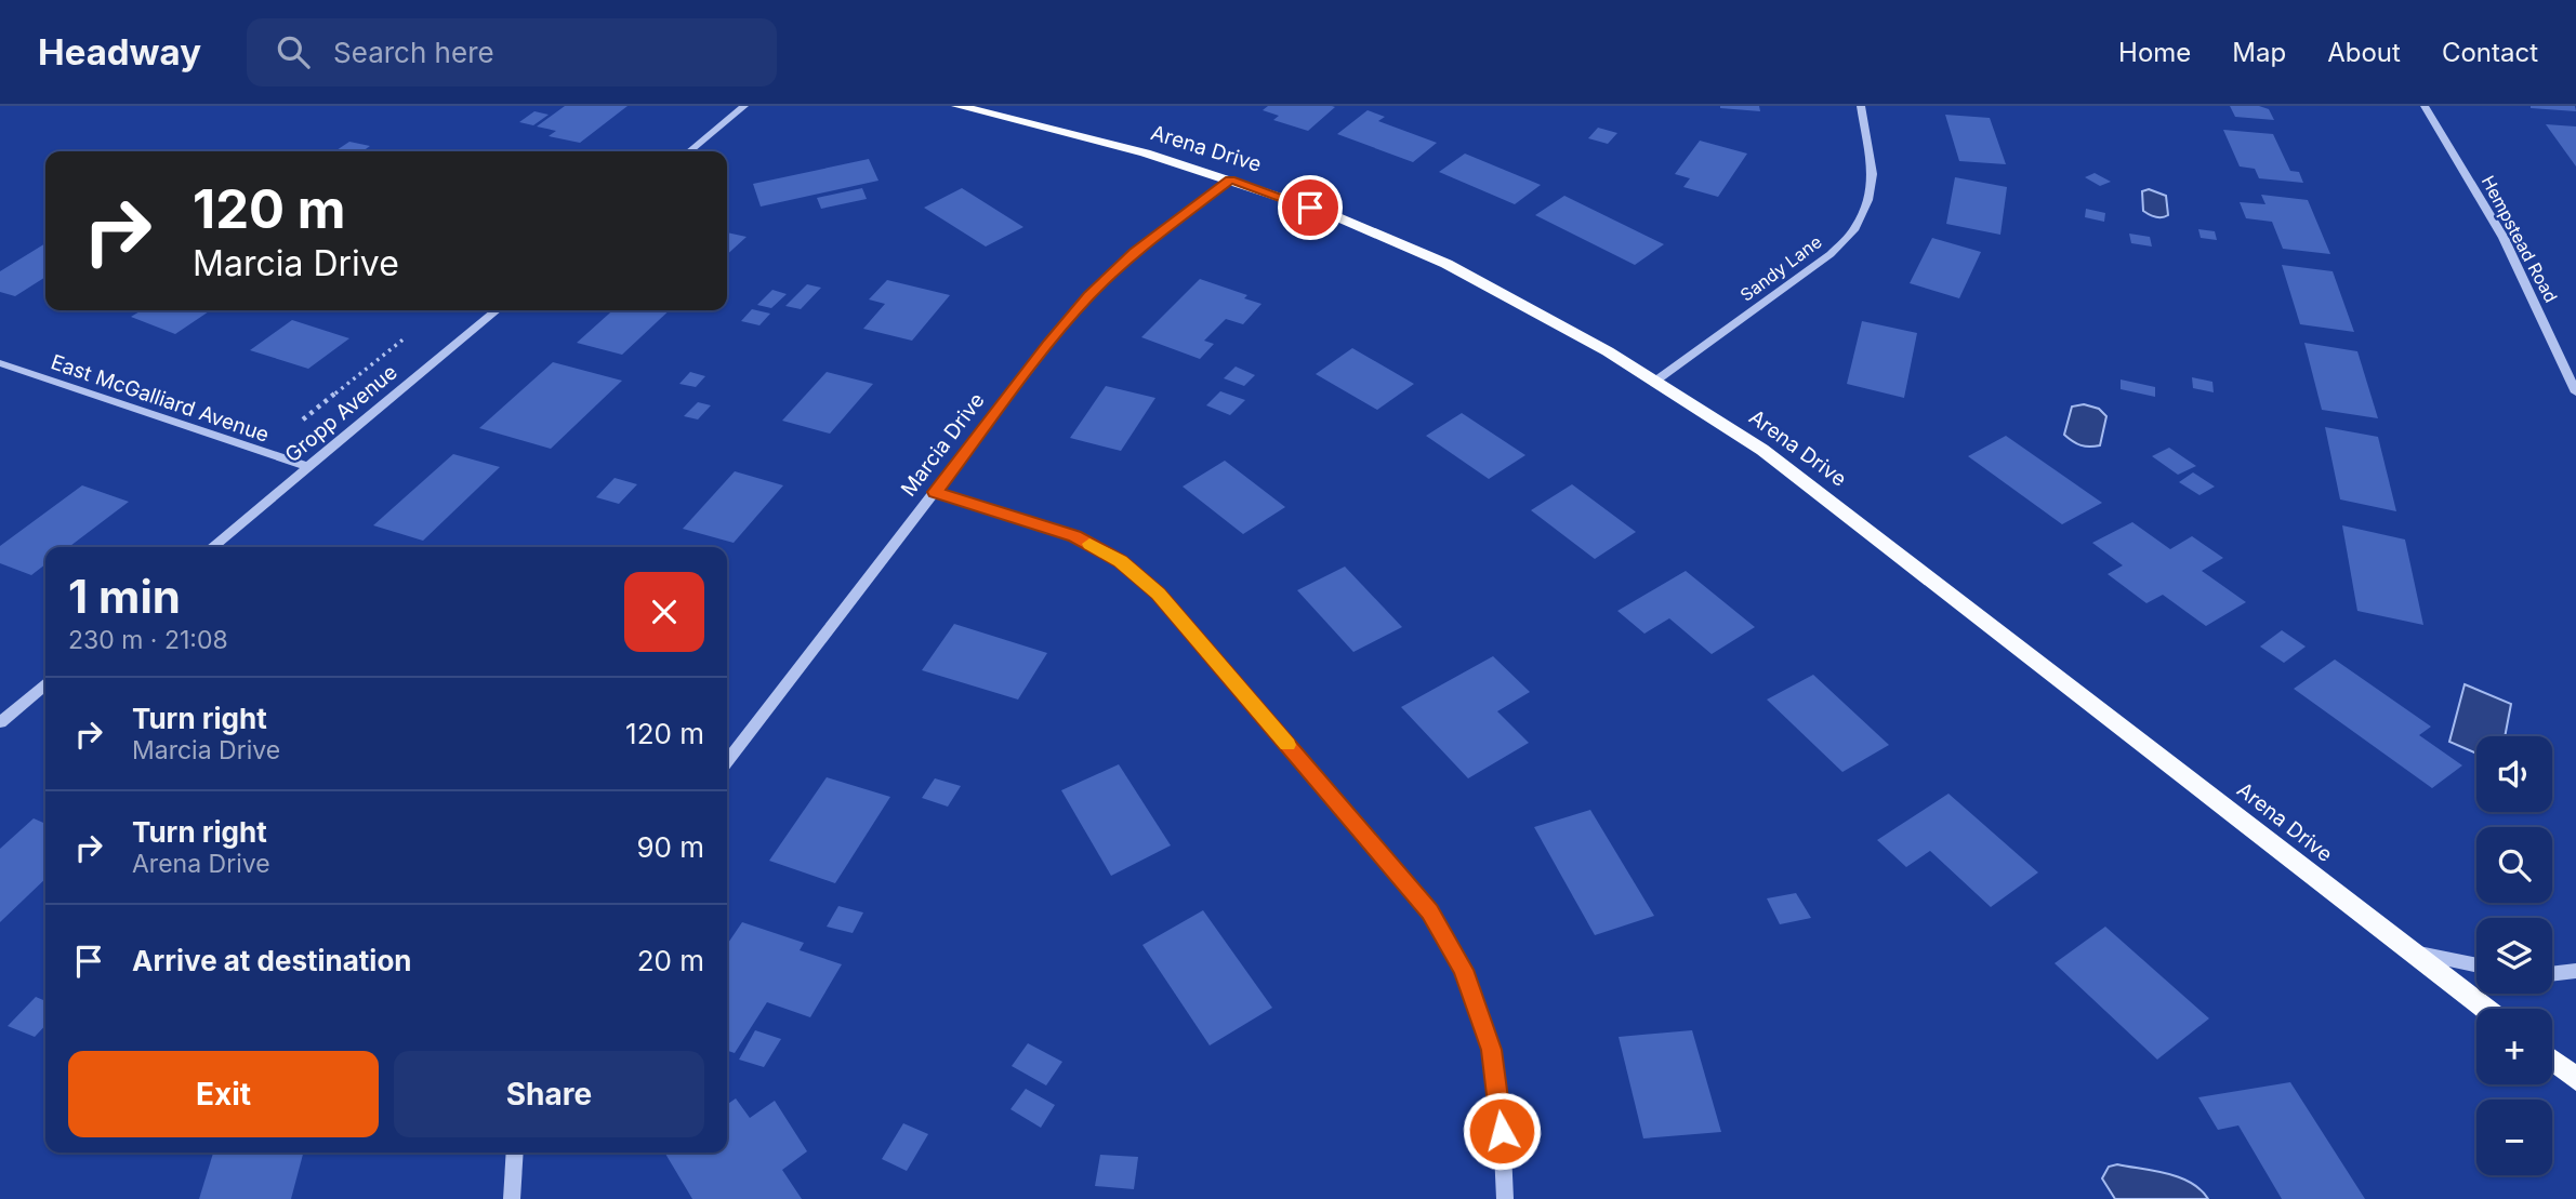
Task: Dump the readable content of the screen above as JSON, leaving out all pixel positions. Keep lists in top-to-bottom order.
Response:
{
  "streets": {
    "main road": ["Arena Drive"],
    "street": [
      "Hempstead Road",
      "Sandy Lane",
      "East McGalliard Avenue",
      "Gropp Avenue",
      "Marcia Drive"
    ]
  },
  "crossings": [
    ["Arena Drive", "Sandy Lane"],
    ["Arena Drive", "Marcia Drive"],
    ["East McGalliard Avenue", "Gropp Avenue"]
  ],
  "page": {
    "header": "Headway",
    "search": "Search here",
    "nav": [
      "Home",
      "Map",
      "About",
      "Contact"
    ],
    "turn": ["120 m", "Marcia Drive"],
    "heading": ["1 min", "230 m · 21:08"],
    "list": [
      {
        "name": "Turn right",
        "note": "Marcia Drive",
        "value": "120 m"
      },
      {
        "name": "Turn right",
        "note": "Arena Drive",
        "value": "90 m"
      },
      {
        "name": "Arrive at destination",
        "value": "20 m"
      }
    ],
    "map_buttons": ["+", "−"],
    "buttons": ["Exit", "Share"]
  }
}
